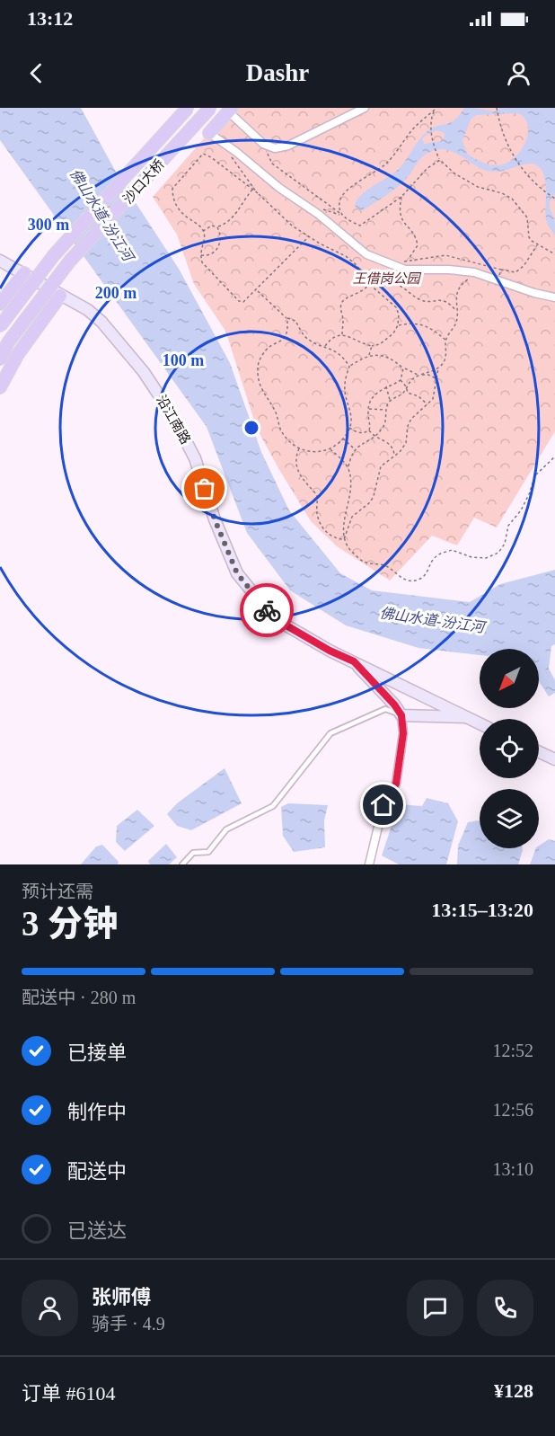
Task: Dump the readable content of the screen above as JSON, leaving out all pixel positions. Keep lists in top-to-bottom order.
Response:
{
  "streets": {
    "main road": ["沙口大桥"],
    "street": ["沿江南路"]
  },
  "water": ["佛山水道-汾江河"],
  "parks": ["王借岗公园"],
  "north": "bottom left",
  "page": {
    "status": "13:12",
    "header": "Dashr",
    "heading": ["3 分钟", "预计还需", "13:15–13:20"],
    "panel": [
      "张师傅",
      "骑手 · 4.9",
      "订单 #6104",
      "¥128"
    ],
    "bar": "配送中 · 280 m",
    "list": [
      ["已接单", "12:52"],
      ["制作中", "12:56"],
      ["配送中", "13:10"],
      "已送达"
    ]
  },
  "rings": ["300 m", "200 m", "100 m"]
}
